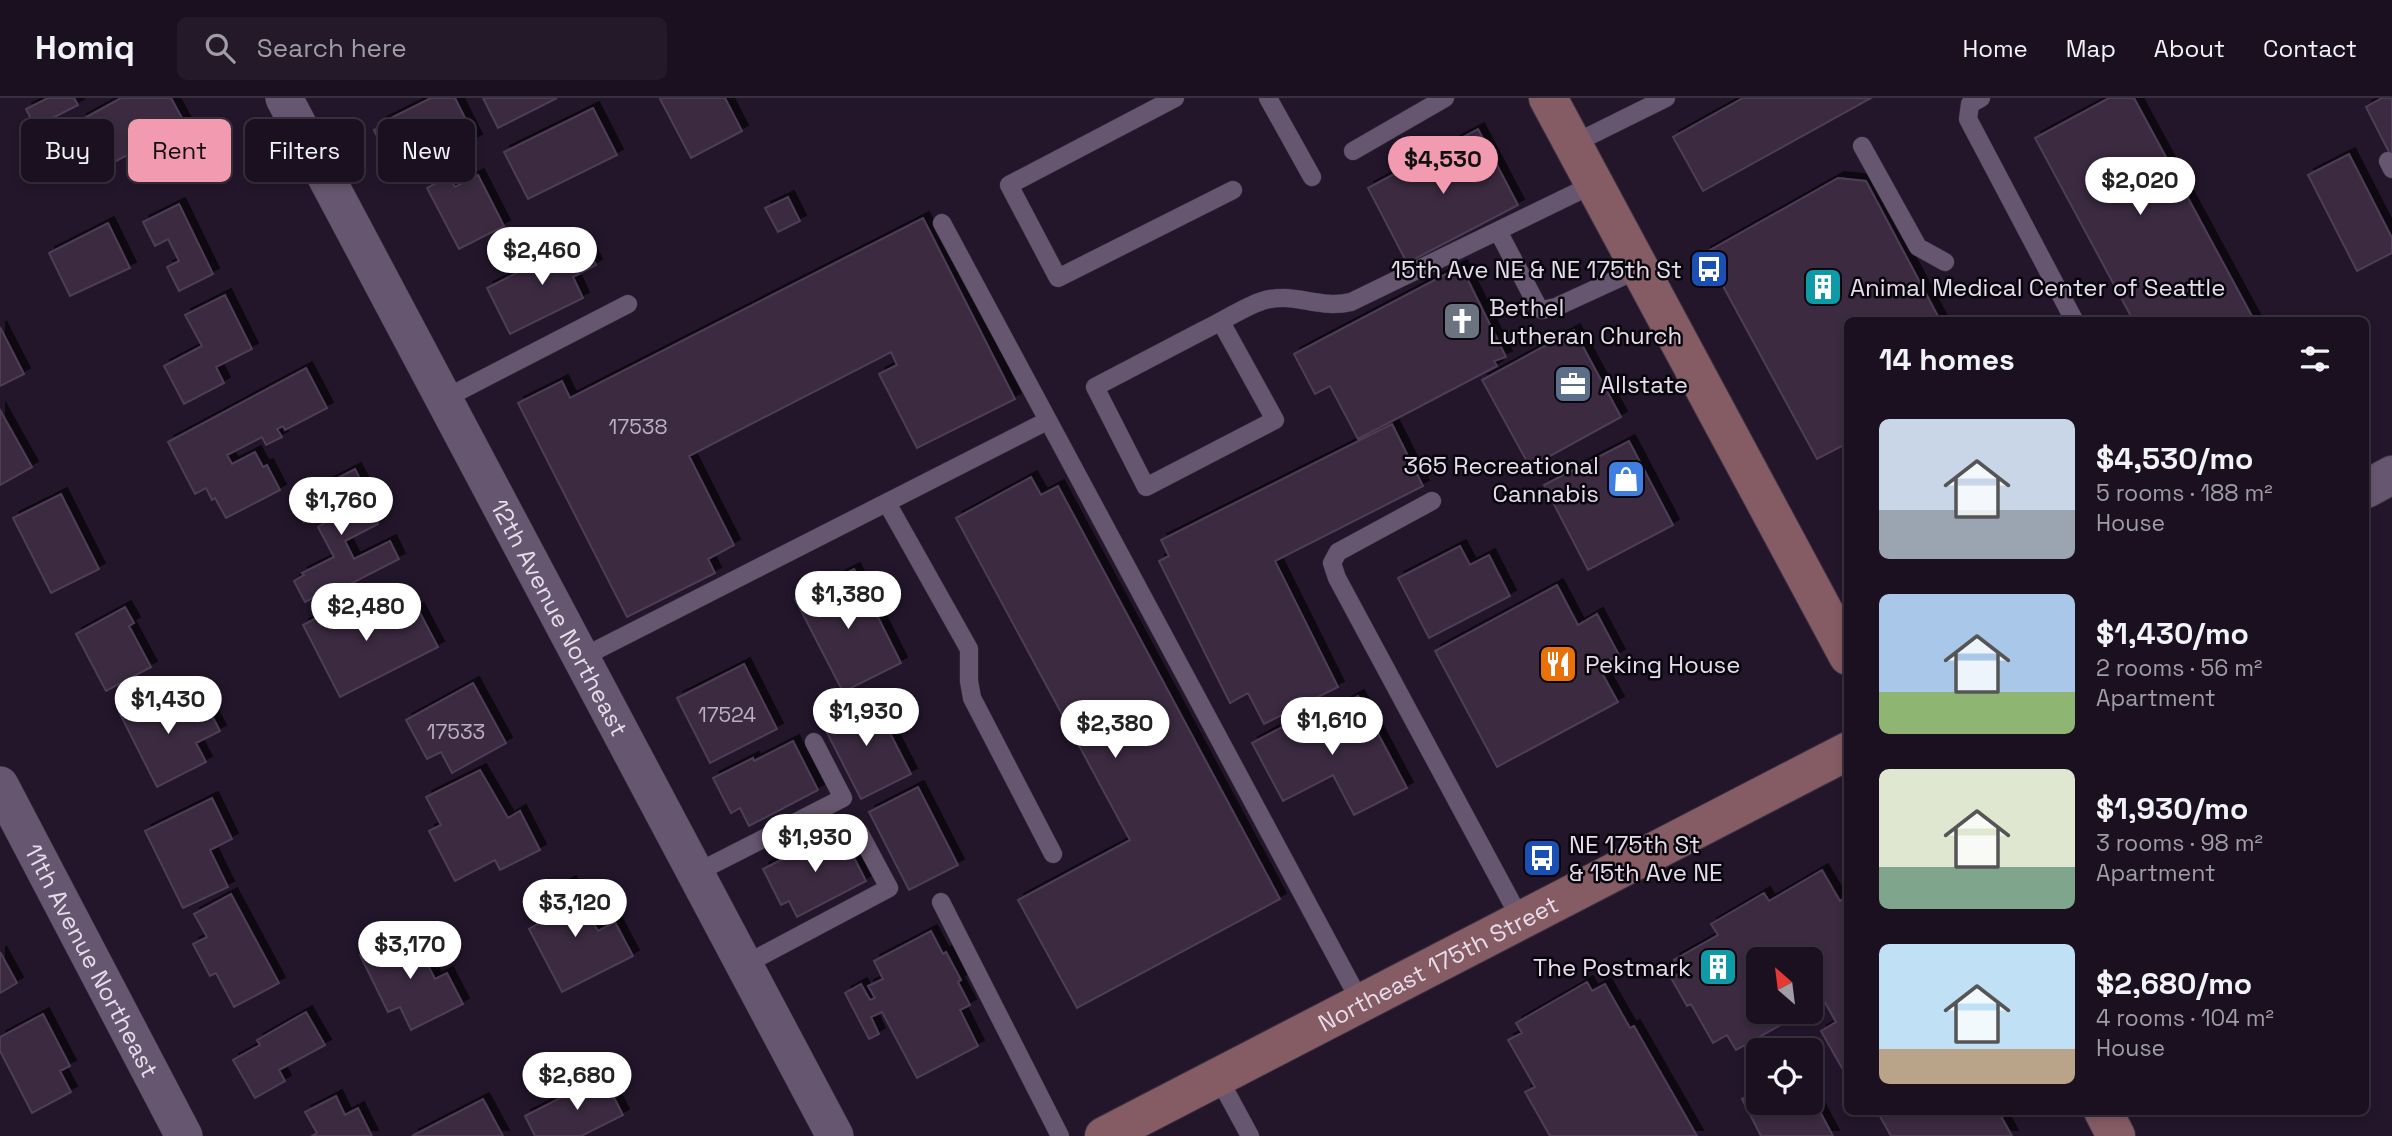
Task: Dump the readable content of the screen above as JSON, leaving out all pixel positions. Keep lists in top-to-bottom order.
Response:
{
  "streets": {
    "main road": ["Northeast 175th Street"],
    "street": ["12th Avenue Northeast", "11th Avenue Northeast"]
  },
  "places": {
    "bus stop": ["15th Ave NE & NE 175th St", "NE 175th St & 15th Ave NE"],
    "building": ["Animal Medical Center of Seattle", "The Postmark"],
    "church": ["Bethel Lutheran Church"],
    "office": ["Allstate"],
    "shop": ["365 Recreational Cannabis"],
    "restaurant": ["Peking House"]
  },
  "house_numbers": ["17538", "17524", "17533"],
  "north": "top left",
  "page": {
    "header": "Homiq",
    "search": "Search here",
    "nav": [
      "Home",
      "Map",
      "About",
      "Contact"
    ],
    "chip": [
      "Buy",
      "Rent",
      "Filters",
      "New"
    ],
    "price": [
      "$4,530",
      "$2,020",
      "$2,460",
      "$1,760",
      "$1,380",
      "$2,480",
      "$1,430",
      "$1,930",
      "$1,610",
      "$2,380",
      "$1,930",
      "$3,120",
      "$3,170",
      "$2,680"
    ],
    "heading": "14 homes",
    "list": [
      {
        "name": "$4,530/mo",
        "note": "5 rooms · 188 m² · House"
      },
      {
        "name": "$1,430/mo",
        "note": "2 rooms · 56 m² · Apartment"
      },
      {
        "name": "$1,930/mo",
        "note": "3 rooms · 98 m² · Apartment"
      },
      {
        "name": "$2,680/mo",
        "note": "4 rooms · 104 m² · House"
      }
    ]
  }
}
